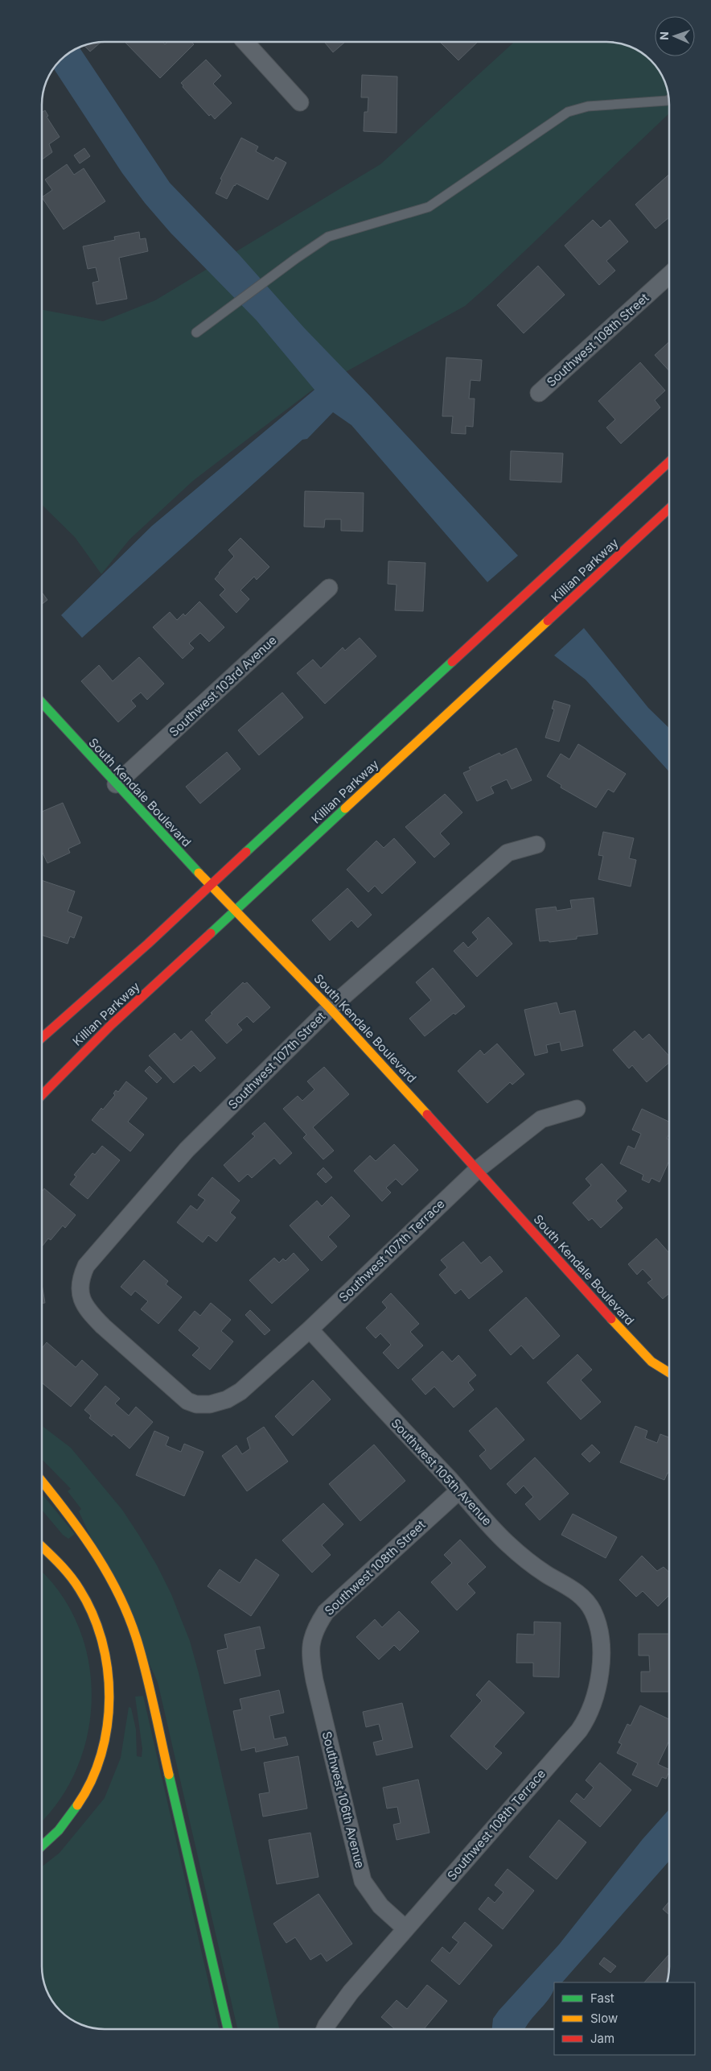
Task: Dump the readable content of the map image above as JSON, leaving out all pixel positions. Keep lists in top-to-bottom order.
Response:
{
  "streets": {
    "main road": ["Killian Parkway", "South Kendale Boulevard"],
    "street": [
      "Southwest 108th Street",
      "Southwest 103rd Avenue",
      "Southwest 107th Street",
      "Southwest 107th Terrace",
      "Southwest 105th Avenue",
      "Southwest 106th Avenue",
      "Southwest 108th Terrace"
    ]
  },
  "crossings": [
    ["Southwest 108th Street", "Southwest 105th Avenue"],
    ["Southwest 108th Street", "Southwest 106th Avenue"],
    ["Killian Parkway", "South Kendale Boulevard"],
    ["Southwest 103rd Avenue", "South Kendale Boulevard"],
    ["South Kendale Boulevard", "Southwest 107th Street"],
    ["South Kendale Boulevard", "Southwest 107th Terrace"],
    ["Southwest 107th Street", "Southwest 107th Terrace"],
    ["Southwest 107th Terrace", "Southwest 105th Avenue"],
    ["Southwest 105th Avenue", "Southwest 108th Terrace"],
    ["Southwest 106th Avenue", "Southwest 108th Terrace"]
  ],
  "legend": ["Fast", "Slow", "Jam"],
  "north": "left"
}
